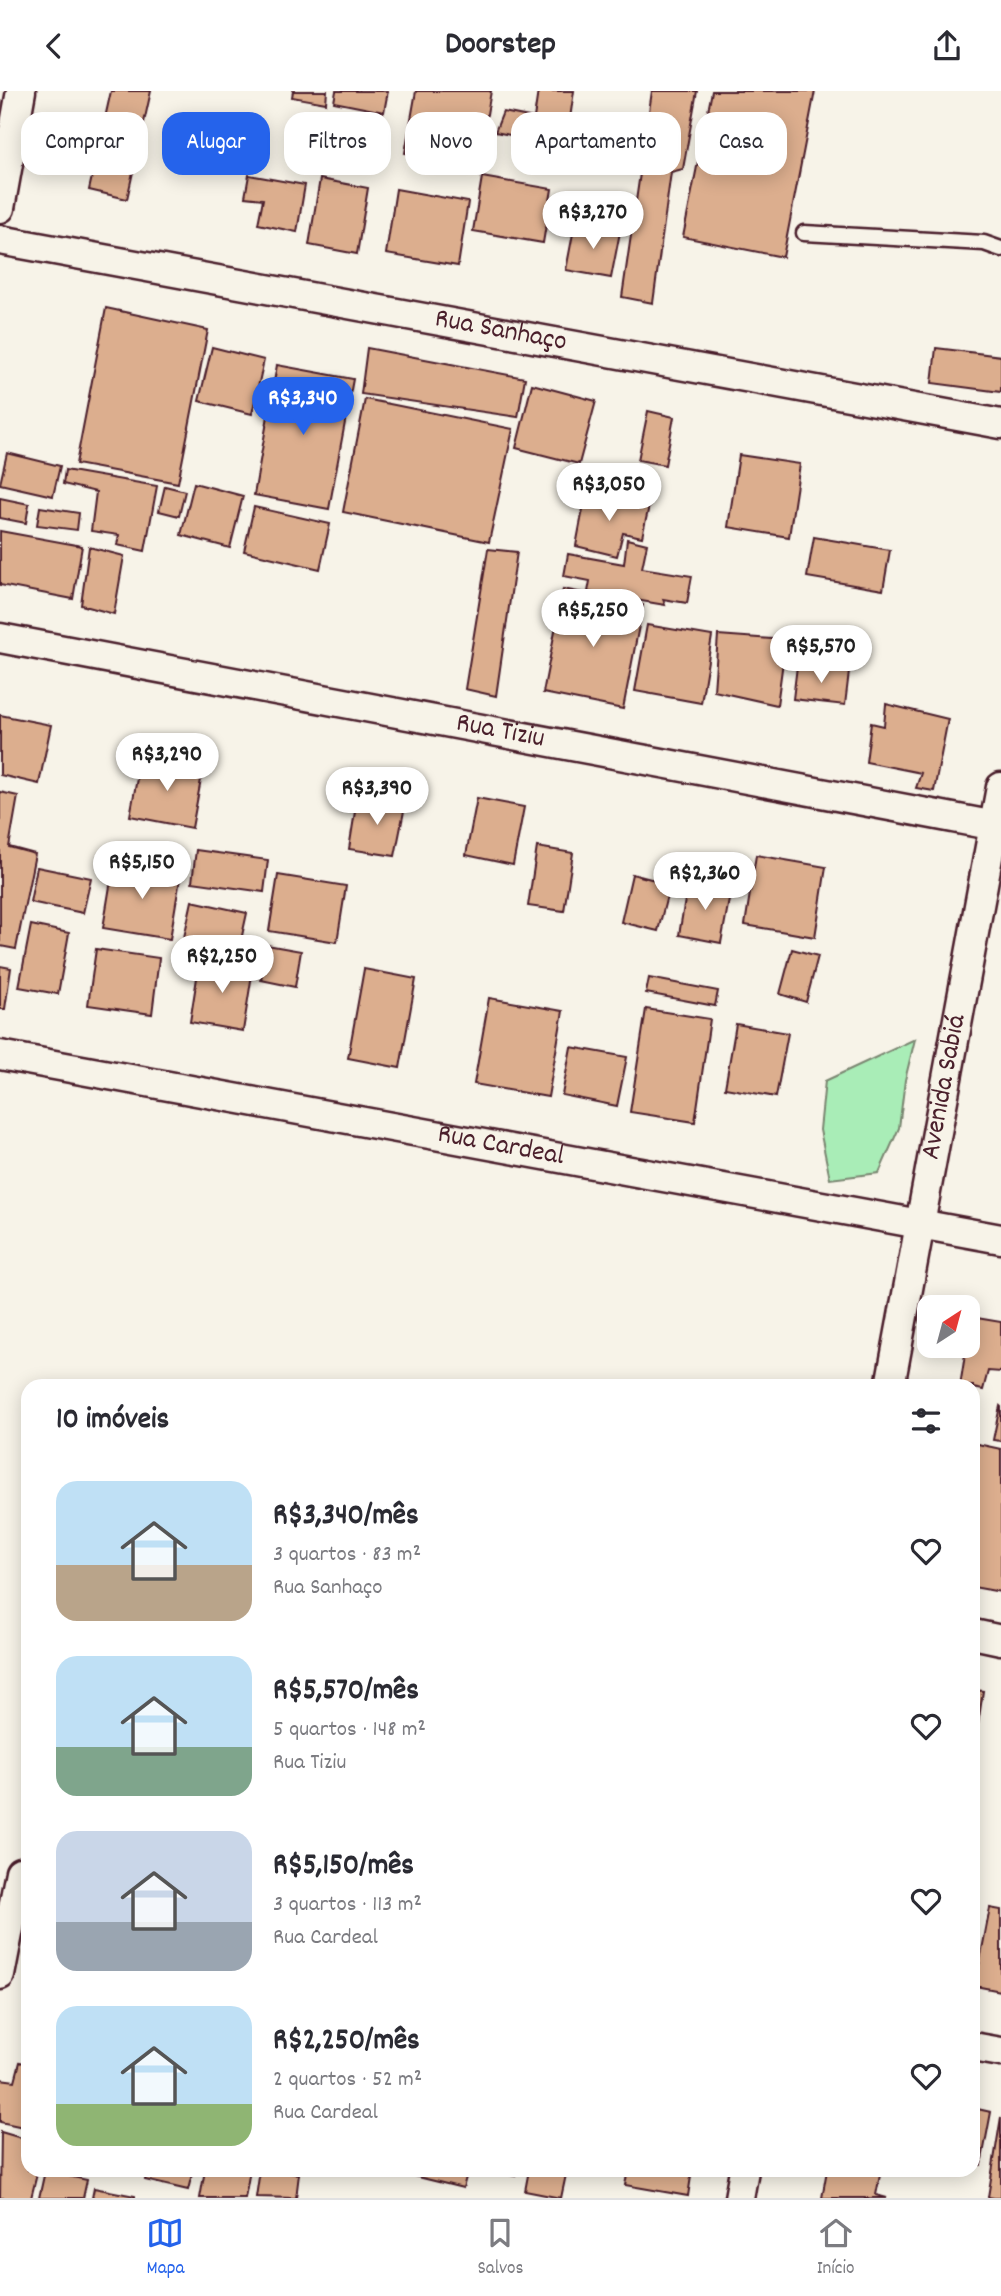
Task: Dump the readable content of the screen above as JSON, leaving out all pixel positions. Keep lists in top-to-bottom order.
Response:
{
  "streets": {
    "street": [
      "Rua Sanhaço",
      "Rua Tiziu",
      "Avenida Sabiá",
      "Rua Cardeal"
    ]
  },
  "crossings": [
    ["Rua Tiziu", "Avenida Sabiá"],
    ["Avenida Sabiá", "Rua Cardeal"]
  ],
  "north": "top right",
  "page": {
    "header": "Doorstep",
    "chip": [
      "Comprar",
      "Alugar",
      "Filtros",
      "Novo",
      "Apartamento",
      "Casa"
    ],
    "price": [
      "R$3,270",
      "R$3,340",
      "R$3,050",
      "R$5,250",
      "R$5,570",
      "R$3,290",
      "R$3,390",
      "R$5,150",
      "R$2,360",
      "R$2,250"
    ],
    "heading": "10 imóveis",
    "list": [
      {
        "name": "R$3,340/mês",
        "note": "3 quartos · 83 m² · Rua Sanhaço"
      },
      {
        "name": "R$5,570/mês",
        "note": "5 quartos · 148 m² · Rua Tiziu"
      },
      {
        "name": "R$5,150/mês",
        "note": "3 quartos · 113 m² · Rua Cardeal"
      },
      {
        "name": "R$2,250/mês",
        "note": "2 quartos · 52 m² · Rua Cardeal"
      }
    ],
    "tabs": ["Mapa", "Salvos", "Início"]
  }
}
